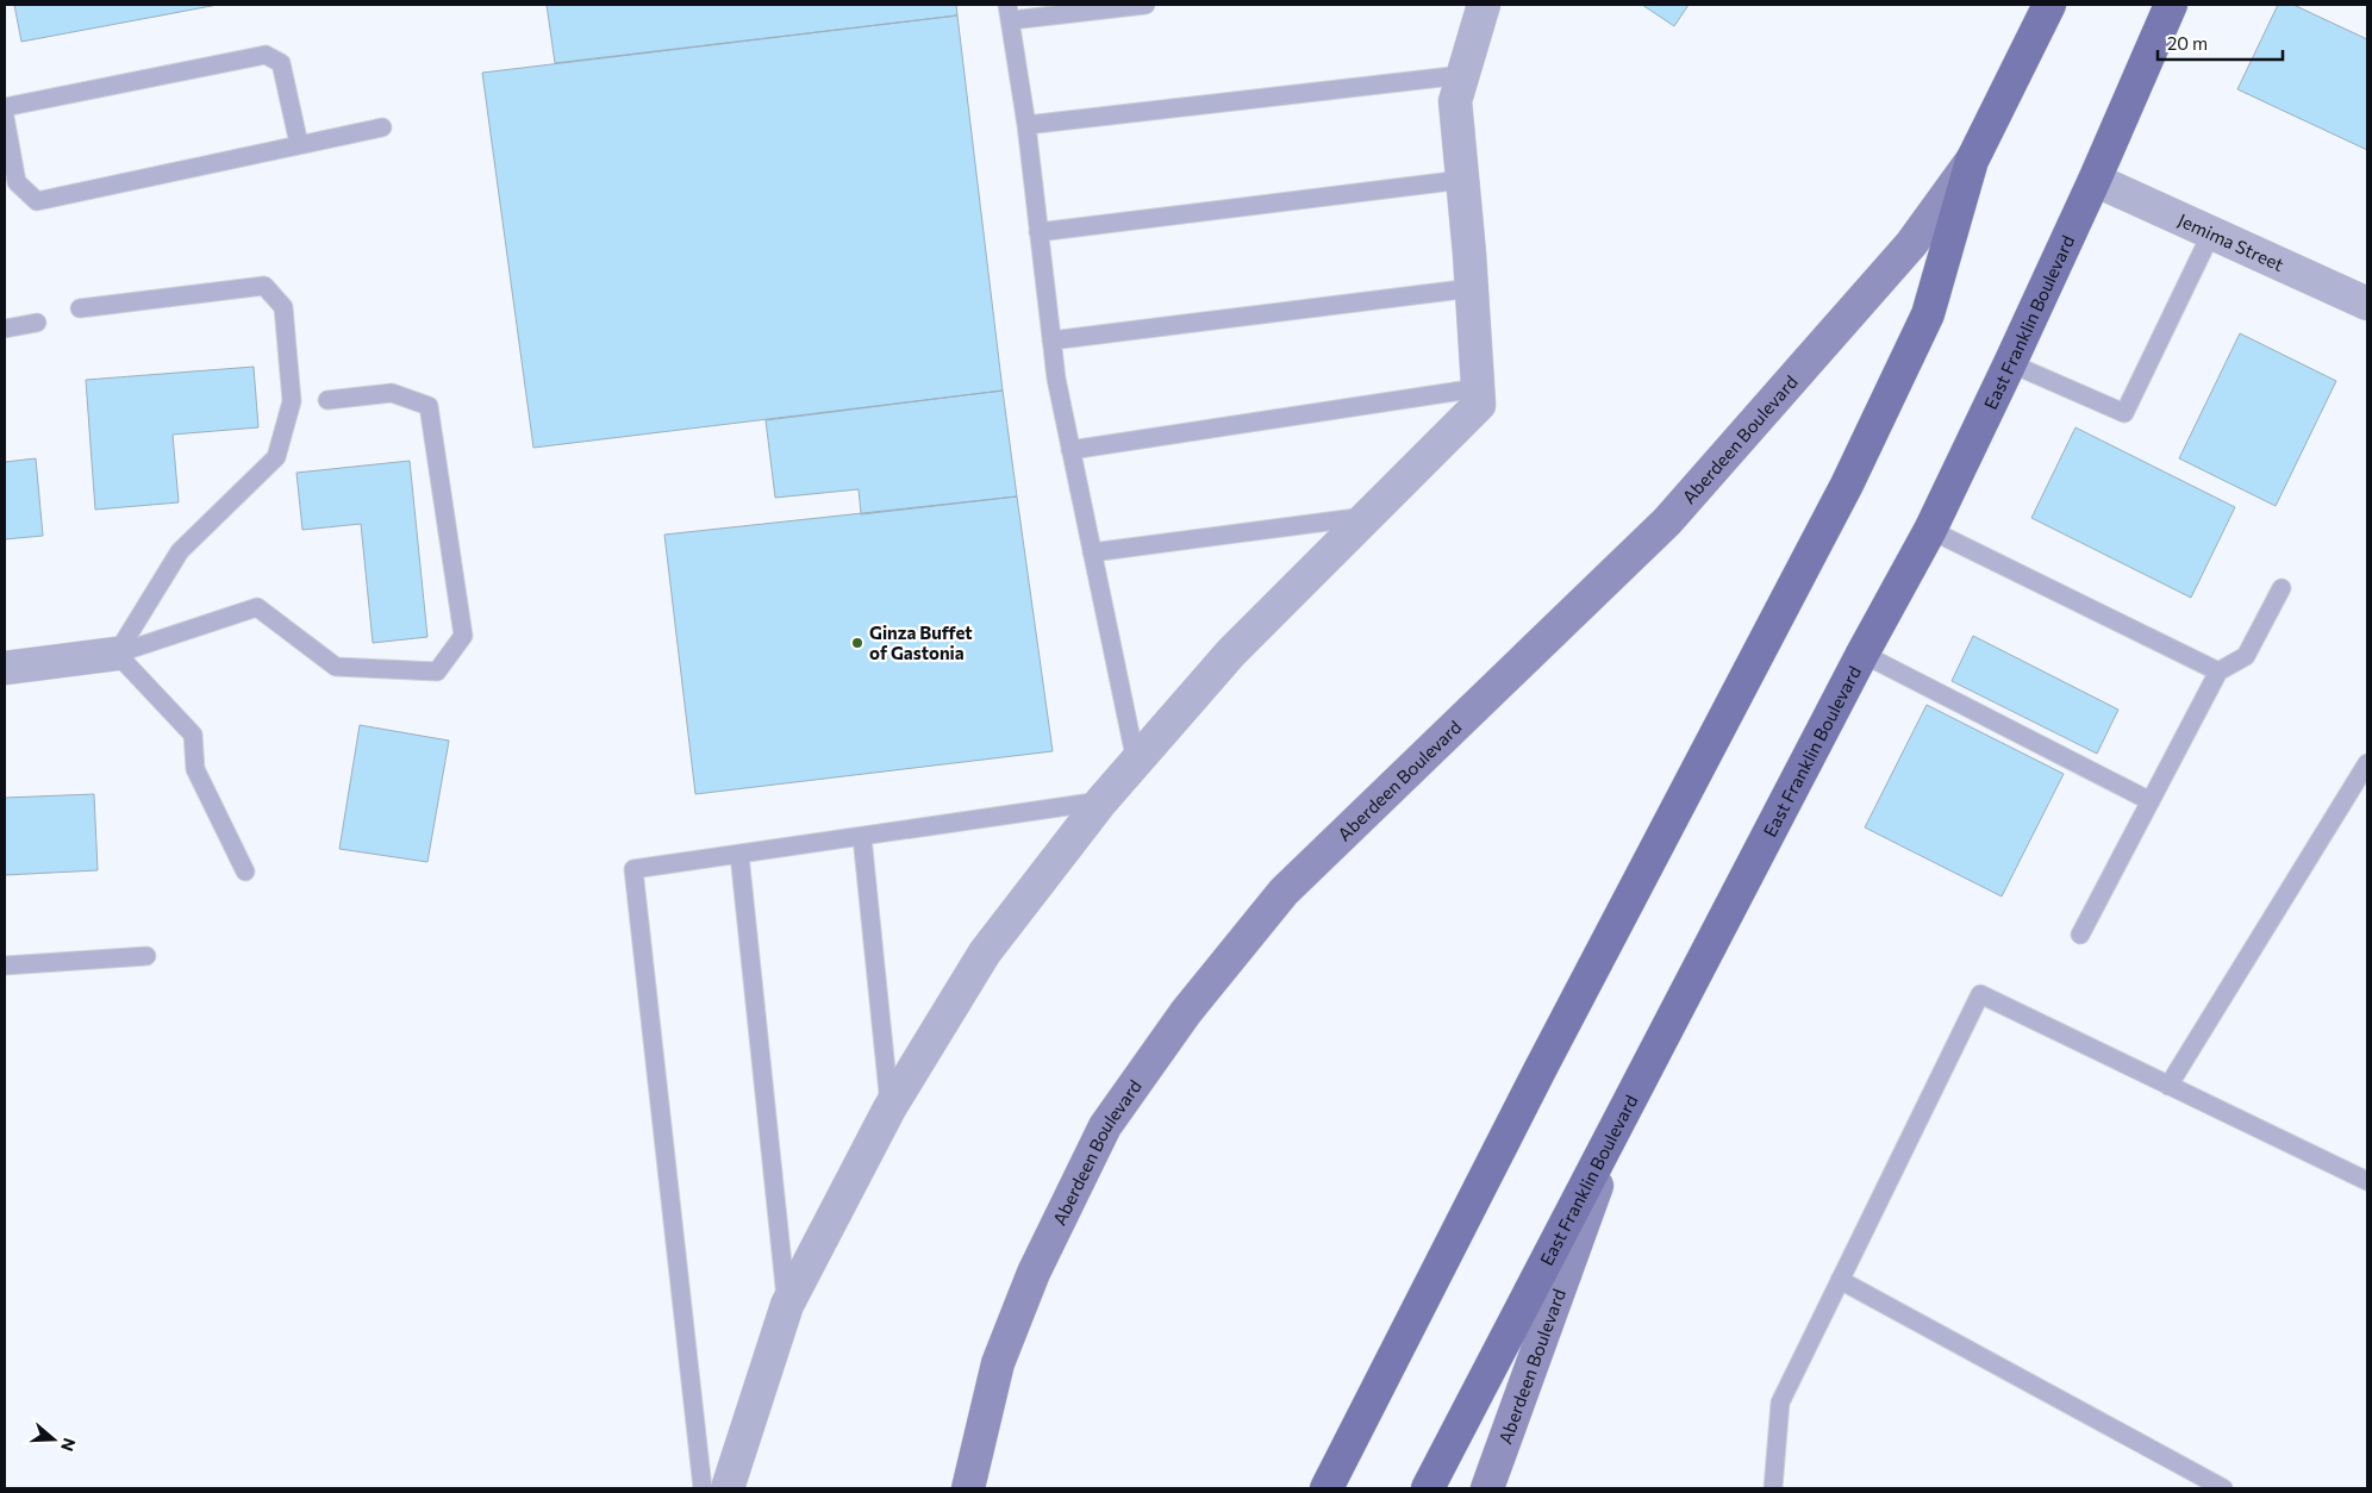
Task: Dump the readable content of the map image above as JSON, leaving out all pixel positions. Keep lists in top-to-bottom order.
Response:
{
  "streets": {
    "main road": ["East Franklin Boulevard", "Aberdeen Boulevard"],
    "street": ["Jemima Street"]
  },
  "crossings": [
    ["Jemima Street", "East Franklin Boulevard"],
    ["East Franklin Boulevard", "Aberdeen Boulevard"]
  ],
  "places": ["Ginza Buffet of Gastonia"],
  "scale_bar": "20 m",
  "north": "right"
}
